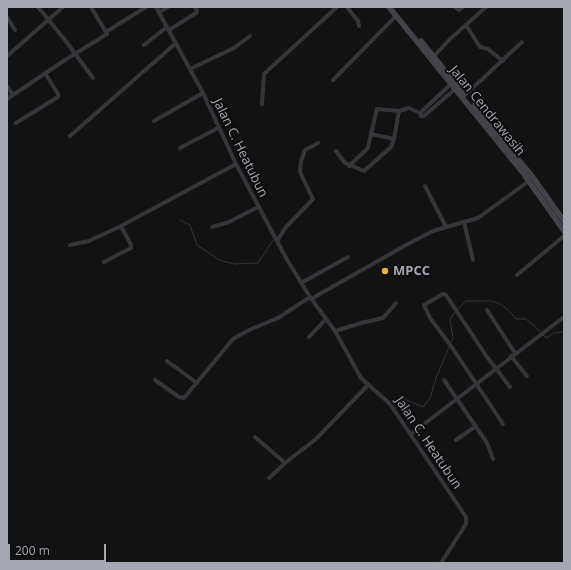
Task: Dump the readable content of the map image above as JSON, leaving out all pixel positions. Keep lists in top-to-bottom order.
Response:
{
  "streets": {
    "main road": ["Jalan Cendrawasih"],
    "street": ["Jalan C. Heatubun"]
  },
  "places": ["MPCC"],
  "scale_bar": "200 m"
}
